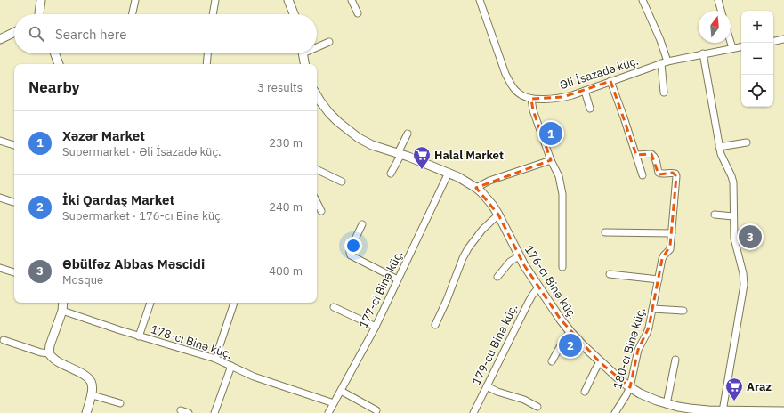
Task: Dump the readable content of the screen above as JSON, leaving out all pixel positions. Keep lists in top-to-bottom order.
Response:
{
  "streets": {
    "street": [
      "Əli İsazadə küç.",
      "176-cı Binə küç.",
      "177-ci Binə küç.",
      "178-cı Binə küç.",
      "179-cu Binə küç.",
      "180-cı Binə küç."
    ]
  },
  "crossings": [
    ["176-cı Binə küç.", "177-ci Binə küç."],
    ["176-cı Binə küç.", "179-cu Binə küç."],
    ["176-cı Binə küç.", "180-cı Binə küç."],
    ["177-ci Binə küç.", "178-cı Binə küç."]
  ],
  "places": {
    "supermarket": ["Halal Market", "Araz"]
  },
  "north": "top",
  "page": {
    "map_buttons": ["+", "−"],
    "search": "Search here",
    "heading": ["Nearby", "3 results"],
    "list": [
      {
        "mark": "1",
        "name": "Xəzər Market",
        "note": "Supermarket · Əli İsazadə küç.",
        "value": "230 m"
      },
      {
        "mark": "2",
        "name": "İki Qardaş Market",
        "note": "Supermarket · 176-cı Binə küç.",
        "value": "240 m"
      },
      {
        "mark": "3",
        "name": "Əbülfəz Abbas Məscidi",
        "note": "Mosque",
        "value": "400 m"
      }
    ],
    "pins": ["1", "3", "2"]
  }
}
